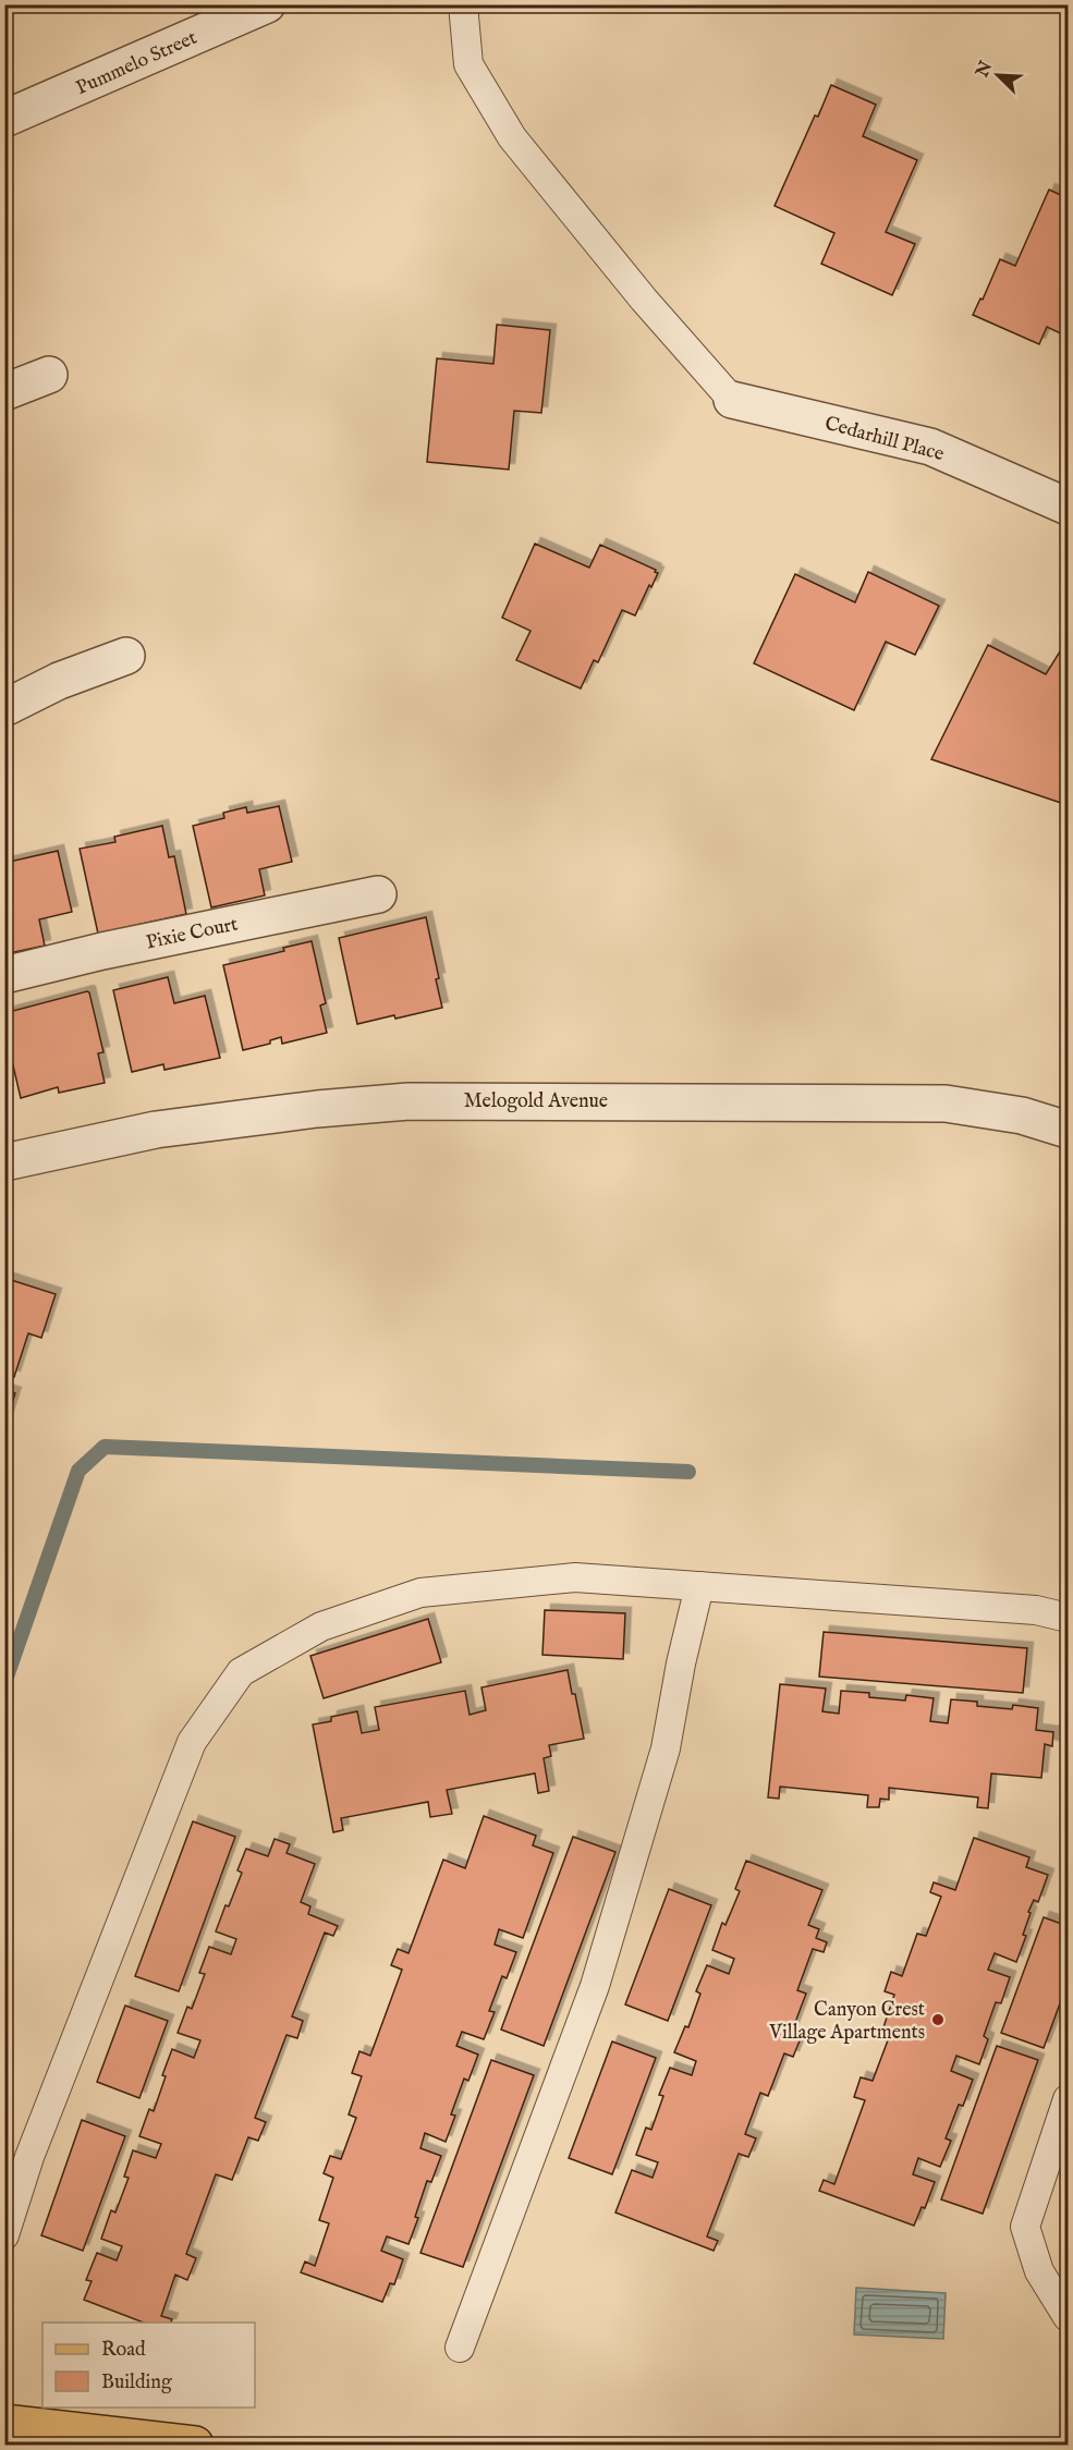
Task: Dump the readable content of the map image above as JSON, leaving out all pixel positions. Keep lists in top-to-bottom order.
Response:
{
  "streets": {
    "street": [
      "Pummelo Street",
      "Cedarhill Place",
      "Pixie Court",
      "Melogold Avenue"
    ]
  },
  "places": ["Canyon Crest Village Apartments"],
  "legend": ["Road", "Building"],
  "north": "top left"
}
